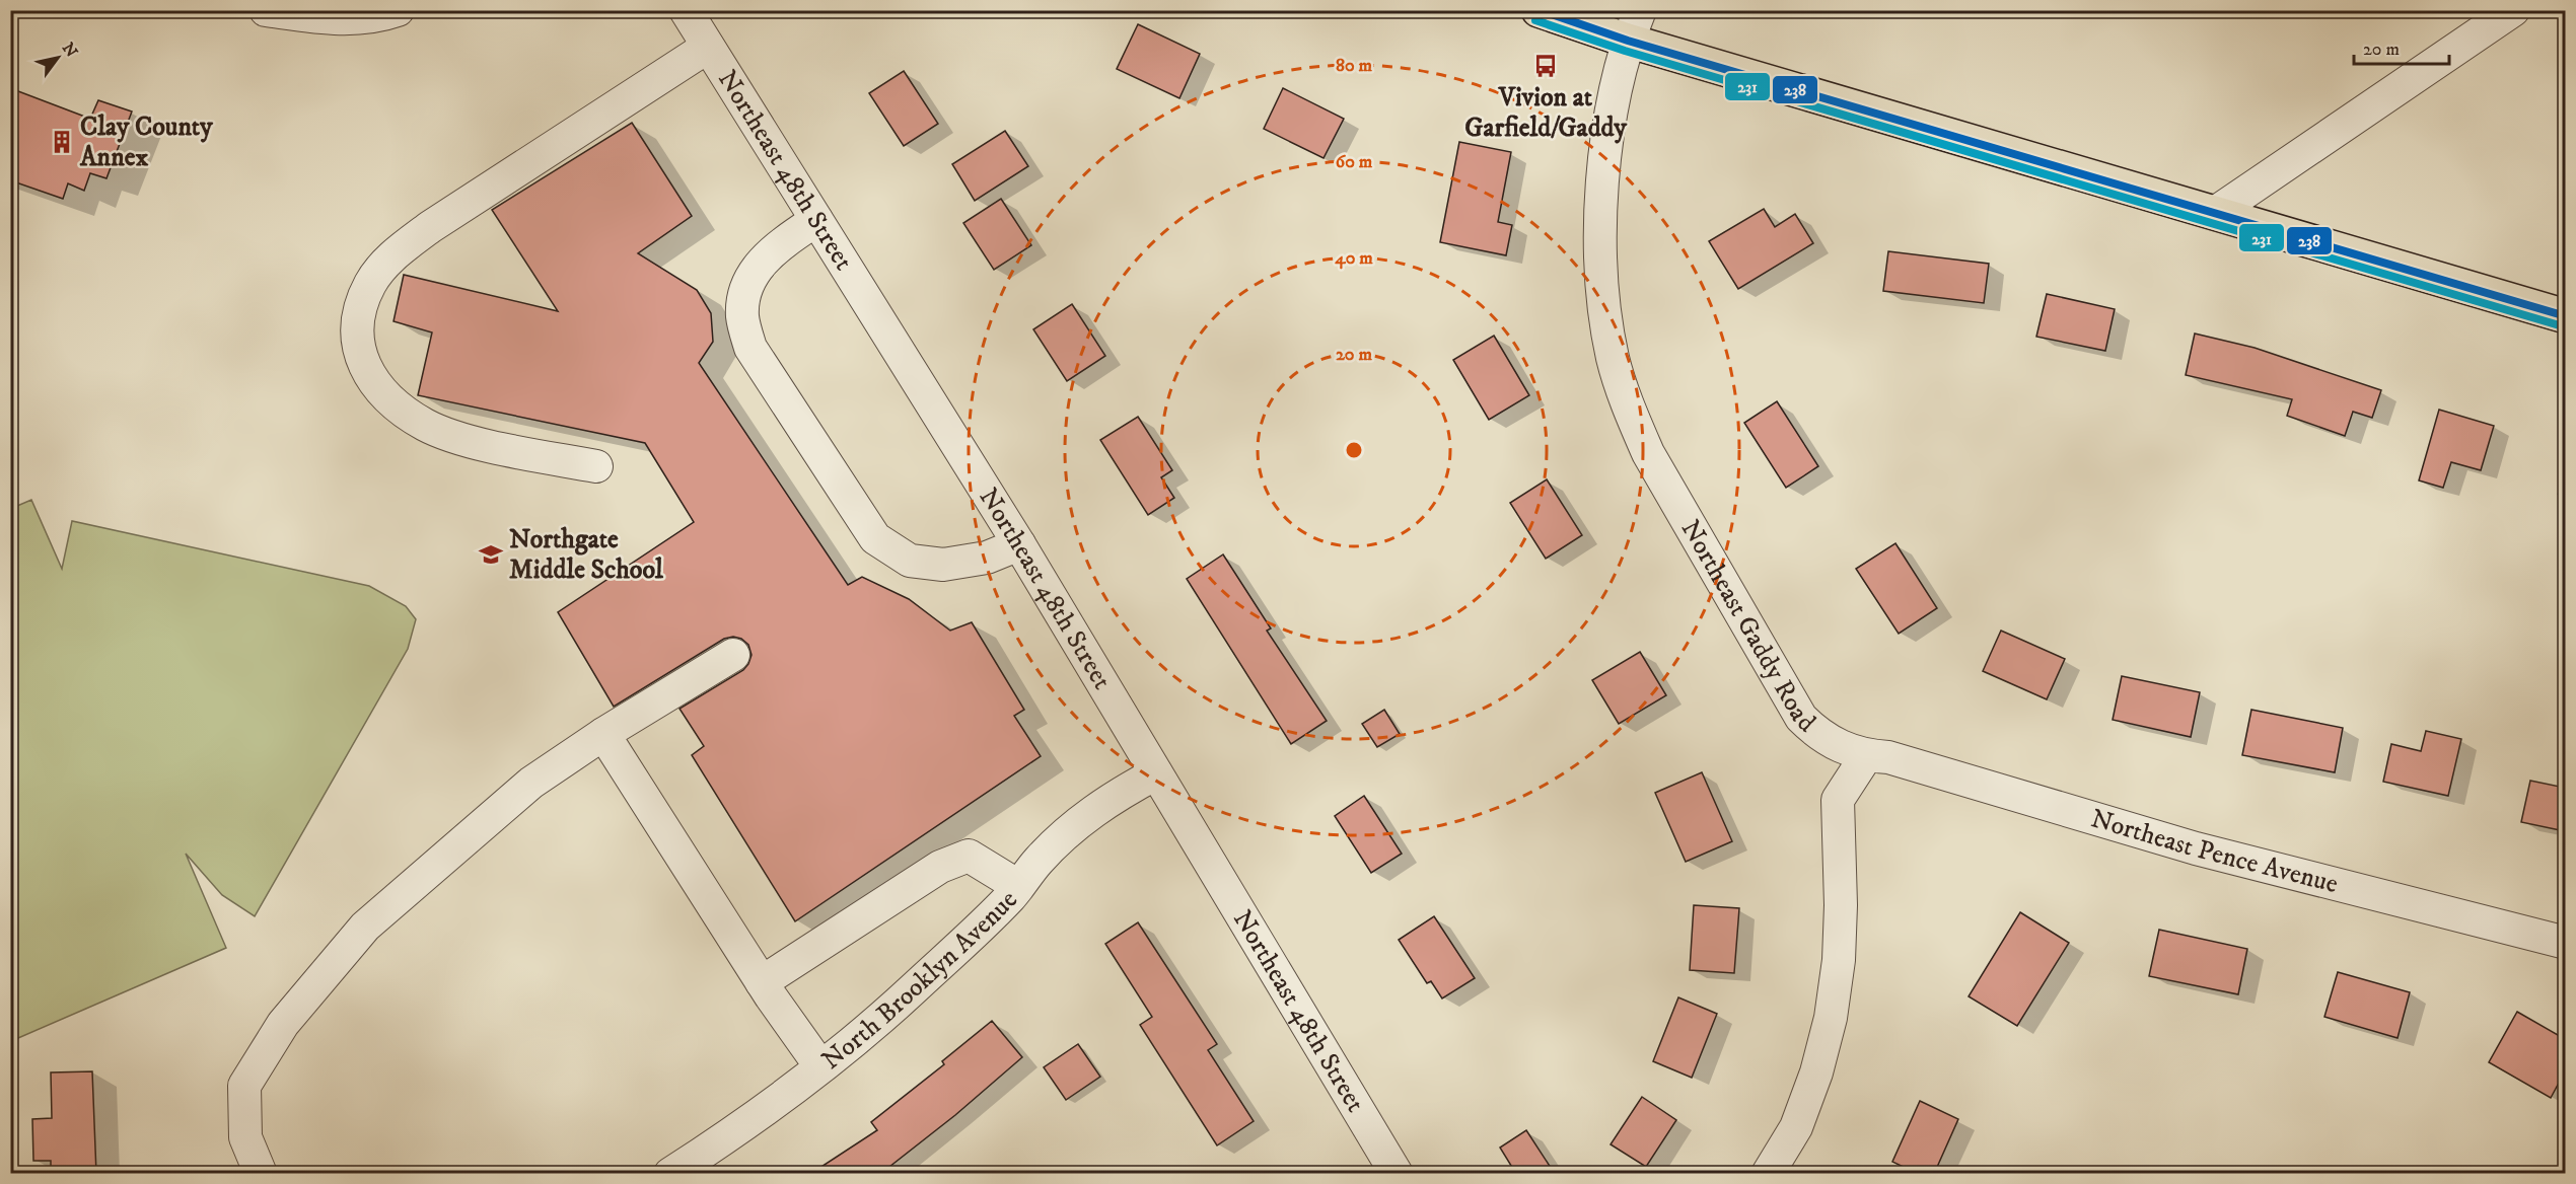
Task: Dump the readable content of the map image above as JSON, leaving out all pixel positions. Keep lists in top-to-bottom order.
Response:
{
  "streets": {
    "street": [
      "Northeast 48th Street",
      "Northeast Gaddy Road",
      "Northeast Pence Avenue",
      "North Brooklyn Avenue"
    ]
  },
  "crossings": [
    ["Northeast 48th Street", "North Brooklyn Avenue"],
    ["Northeast Gaddy Road", "Northeast Pence Avenue"]
  ],
  "places": {
    "bus stop": ["Vivion at Garfield/Gaddy"],
    "building": ["Clay County Annex"],
    "school or university": ["Northgate Middle School"]
  },
  "lines": ["transit line 238", "transit line 231"],
  "scale_bar": "20 m",
  "north": "top right",
  "rings": [
    "80 m",
    "60 m",
    "40 m",
    "20 m"
  ]
}
